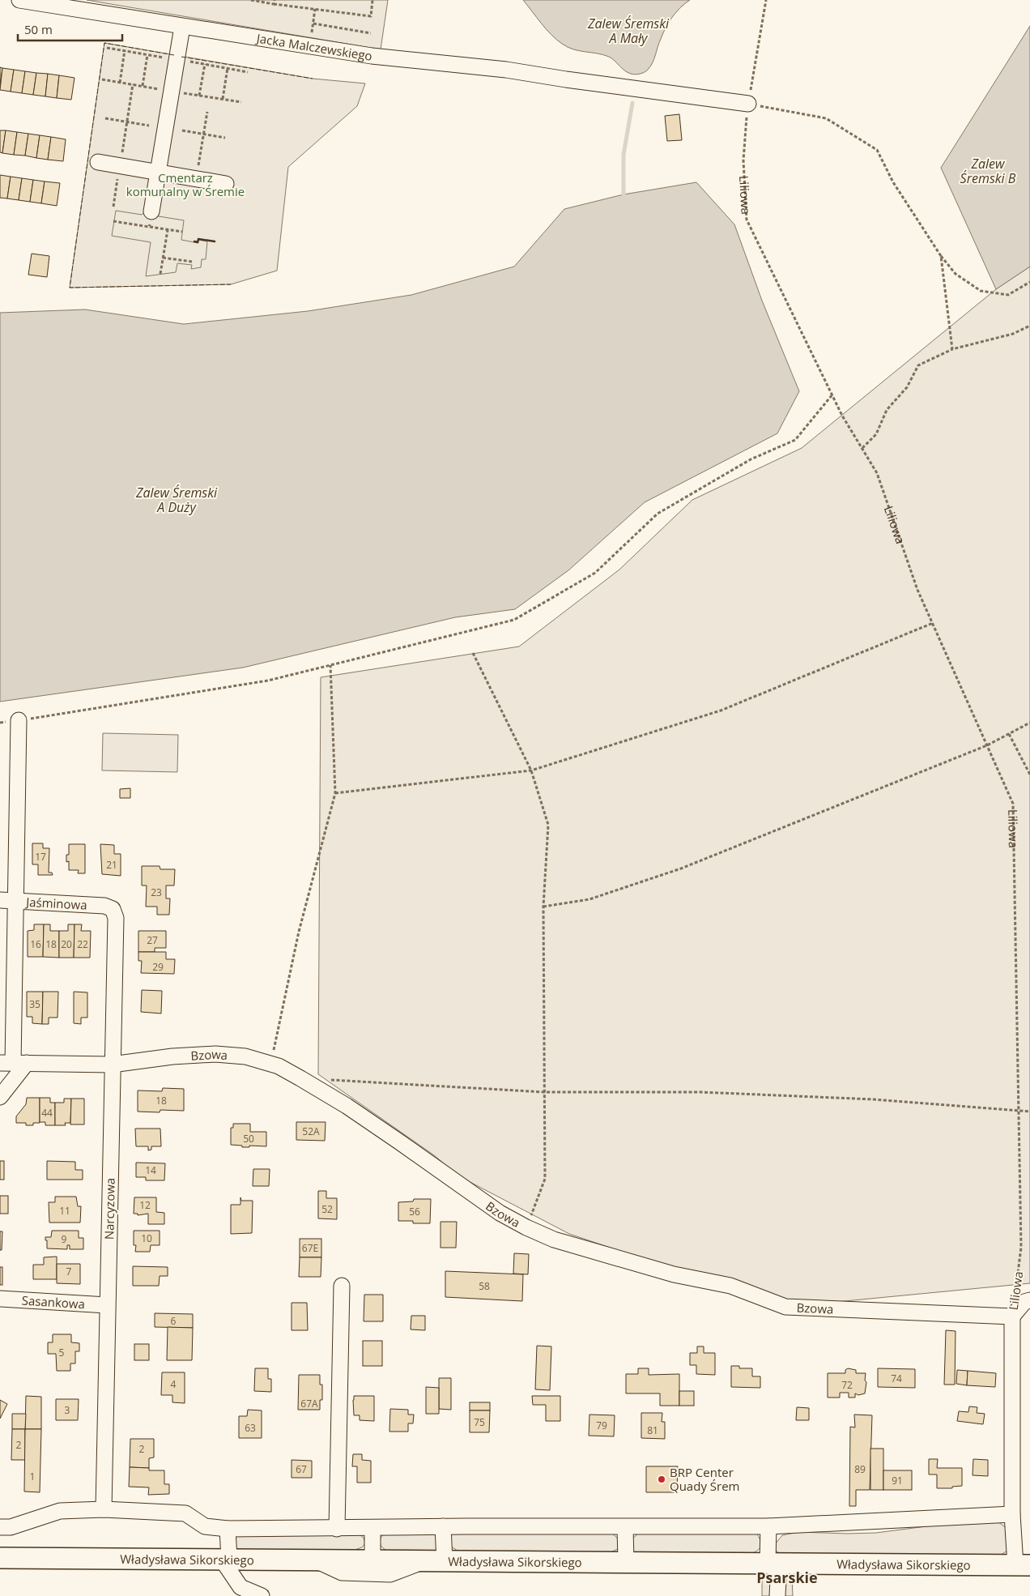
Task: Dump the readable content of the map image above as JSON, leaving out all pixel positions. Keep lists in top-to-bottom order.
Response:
{
  "streets": {
    "main road": ["Władysława Sikorskiego"],
    "street": [
      "Jacka Malczewskiego",
      "Liliowa",
      "Jaśminowa",
      "Bzowa",
      "Narcyzowa",
      "Sasankowa"
    ]
  },
  "crossings": [
    ["Jacka Malczewskiego", "Liliowa"],
    ["Liliowa", "Bzowa"],
    ["Liliowa", "Władysława Sikorskiego"],
    ["Jaśminowa", "Narcyzowa"],
    ["Bzowa", "Narcyzowa"],
    ["Narcyzowa", "Sasankowa"]
  ],
  "districts": ["Psarskie"],
  "water": ["Zalew Śremski A Mały", "Zalew Śremski B", "Zalew Śremski A Duży"],
  "parks": ["Cmentarz komunalny w Śremie"],
  "places": ["BRP Center Quady Śrem"],
  "house_numbers": [
    "17",
    "21",
    "23",
    "27",
    "16",
    "18",
    "20",
    "22",
    "29",
    "35",
    "18",
    "44",
    "52A",
    "50",
    "14",
    "12",
    "52",
    "11",
    "56",
    "10",
    "9",
    "67E",
    "7",
    "58",
    "6",
    "5",
    "74",
    "4",
    "72",
    "67A",
    "3",
    "75",
    "79",
    "63",
    "81",
    "2",
    "2",
    "67",
    "89",
    "1",
    "91"
  ],
  "scale_bar": "50 m"
}
